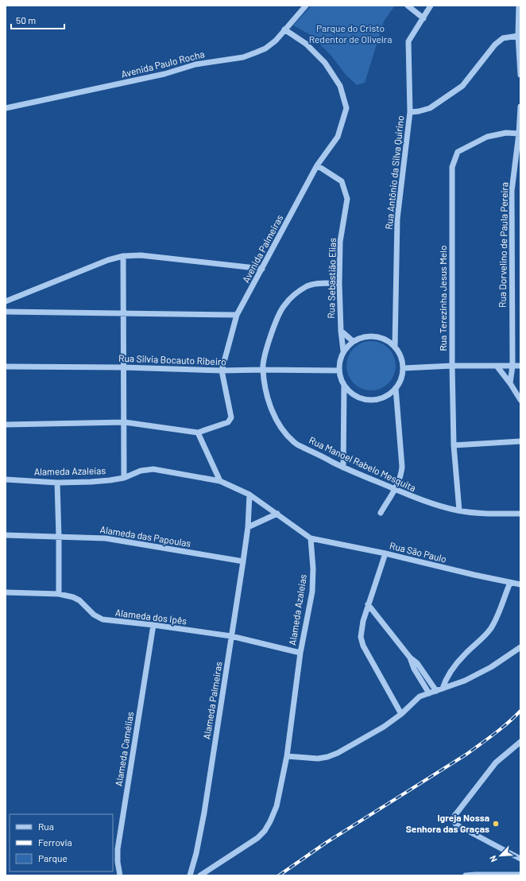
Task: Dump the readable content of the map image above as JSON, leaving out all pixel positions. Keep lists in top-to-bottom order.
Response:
{
  "streets": {
    "street": [
      "Avenida Paulo Rocha",
      "Rua Antônio da Silva Quirino",
      "Rua Dorvelino de Paula Pereira",
      "Avenida Palmeiras",
      "Rua Sebastião Elias",
      "Rua Terezinha Jesus Melo",
      "Rua Silvia Bocauto Ribeiro",
      "Rua Manoel Rabelo Mesquita",
      "Alameda Azaleias",
      "Alameda das Papoulas",
      "Rua São Paulo",
      "Alameda dos Ipês",
      "Alameda Palmeiras",
      "Alameda Camélias"
    ]
  },
  "crossings": [
    ["Avenida Paulo Rocha", "Avenida Palmeiras"],
    ["Rua Antônio da Silva Quirino", "Rua Sebastião Elias"],
    ["Rua Antônio da Silva Quirino", "Rua Silvia Bocauto Ribeiro"],
    ["Rua Dorvelino de Paula Pereira", "Rua Terezinha Jesus Melo"],
    ["Avenida Palmeiras", "Rua Sebastião Elias"],
    ["Avenida Palmeiras", "Rua Silvia Bocauto Ribeiro"],
    ["Rua Sebastião Elias", "Rua Silvia Bocauto Ribeiro"],
    ["Rua Sebastião Elias", "Rua Manoel Rabelo Mesquita"],
    ["Rua Terezinha Jesus Melo", "Rua Manoel Rabelo Mesquita"],
    ["Rua Silvia Bocauto Ribeiro", "Rua Manoel Rabelo Mesquita"],
    ["Alameda Azaleias", "Rua São Paulo"],
    ["Alameda Azaleias", "Alameda dos Ipês"],
    ["Alameda Azaleias", "Alameda Palmeiras"],
    ["Alameda das Papoulas", "Alameda Palmeiras"],
    ["Alameda dos Ipês", "Alameda Palmeiras"],
    ["Alameda dos Ipês", "Alameda Camélias"]
  ],
  "parks": ["Parque do Cristo Redentor de Oliveira"],
  "places": ["Igreja Nossa Senhora das Graças"],
  "legend": ["Rua", "Ferrovia", "Parque"],
  "scale_bar": "50 m",
  "north": "bottom left"
}
